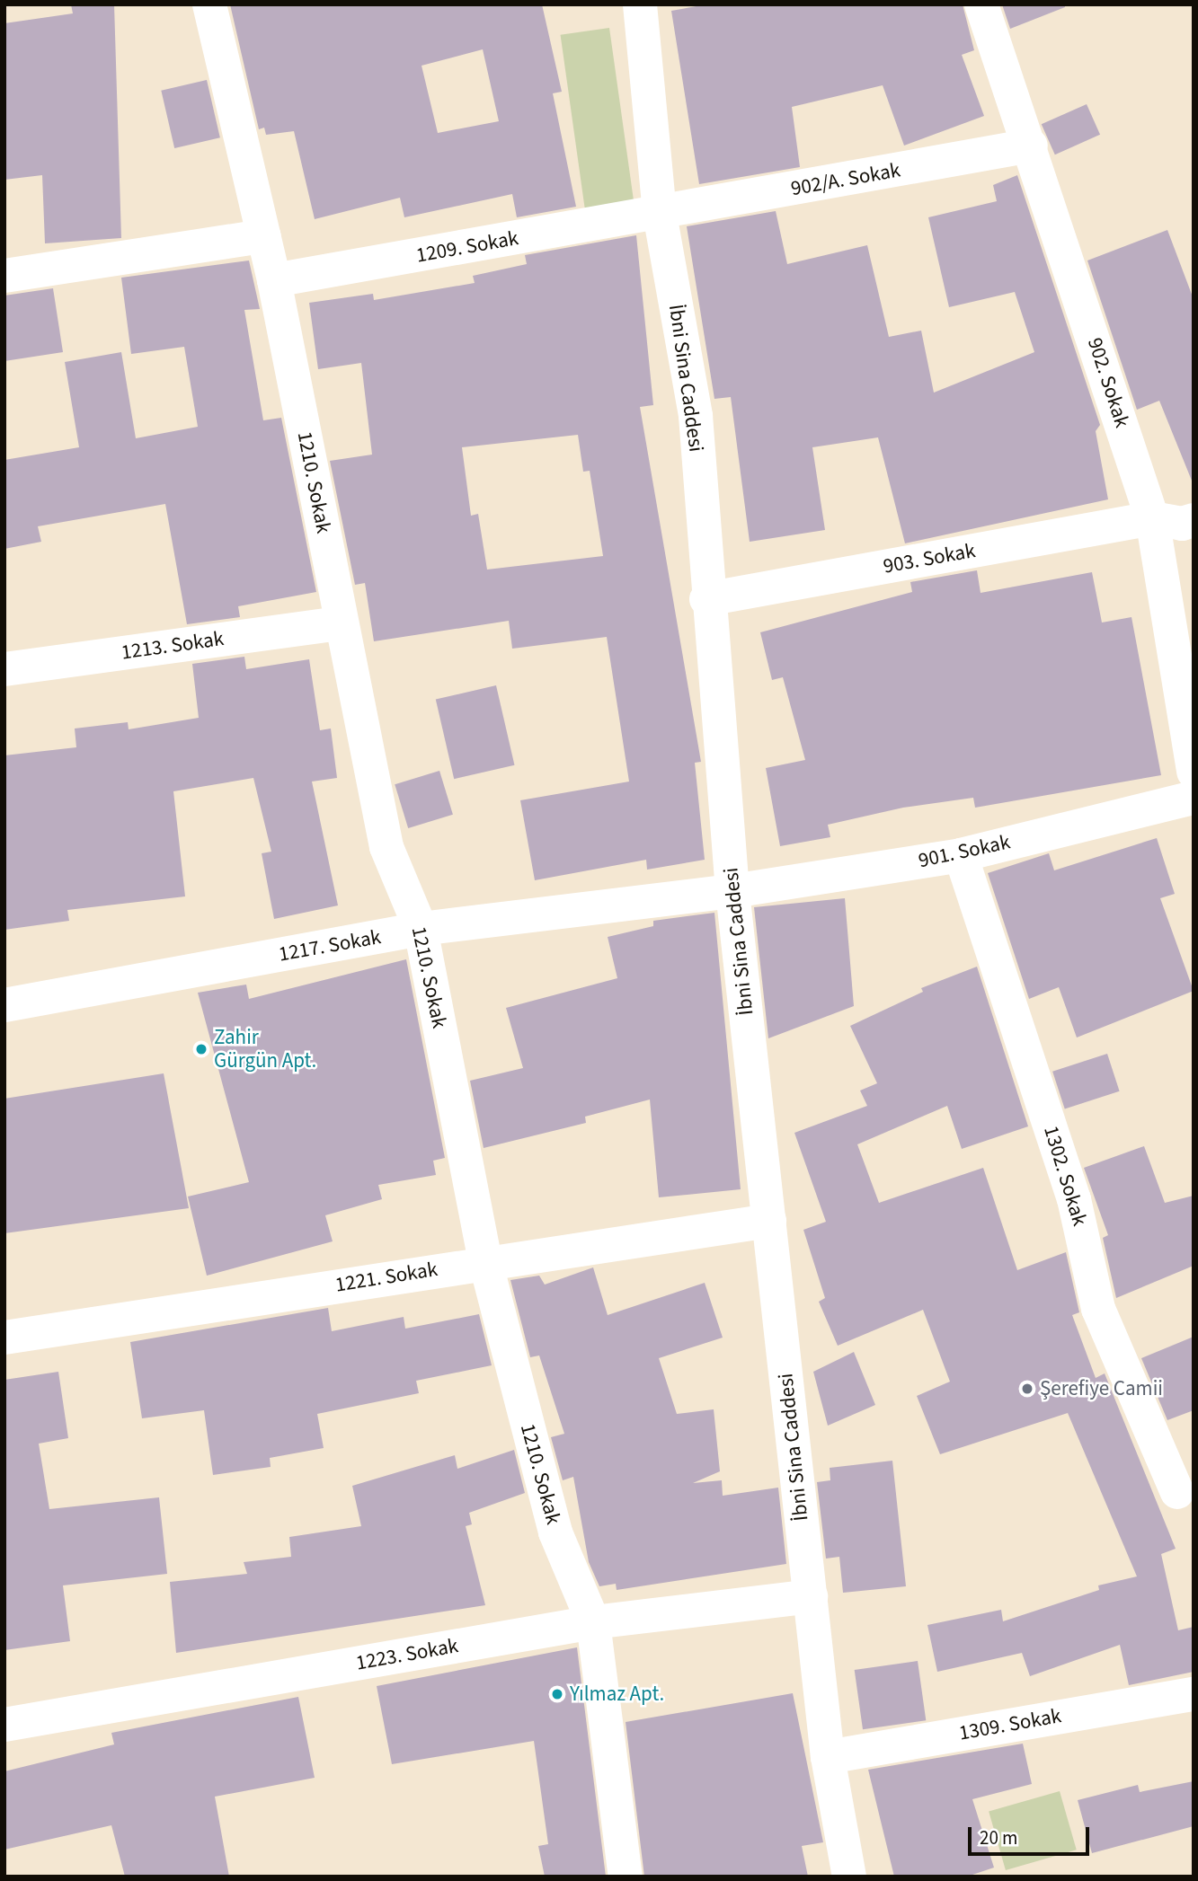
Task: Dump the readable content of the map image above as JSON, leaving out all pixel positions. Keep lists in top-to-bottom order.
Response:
{
  "streets": {
    "street": [
      "902/A. Sokak",
      "1209. Sokak",
      "İbni Sina Caddesi",
      "902. Sokak",
      "1210. Sokak",
      "903. Sokak",
      "1213. Sokak",
      "901. Sokak",
      "1217. Sokak",
      "1302. Sokak",
      "1221. Sokak",
      "1223. Sokak",
      "1309. Sokak"
    ]
  },
  "crossings": [
    ["902/A. Sokak", "1209. Sokak"],
    ["902/A. Sokak", "İbni Sina Caddesi"],
    ["902/A. Sokak", "902. Sokak"],
    ["1209. Sokak", "İbni Sina Caddesi"],
    ["1209. Sokak", "1210. Sokak"],
    ["İbni Sina Caddesi", "903. Sokak"],
    ["İbni Sina Caddesi", "901. Sokak"],
    ["İbni Sina Caddesi", "1217. Sokak"],
    ["İbni Sina Caddesi", "1221. Sokak"],
    ["İbni Sina Caddesi", "1223. Sokak"],
    ["İbni Sina Caddesi", "1309. Sokak"],
    ["902. Sokak", "903. Sokak"],
    ["1210. Sokak", "1213. Sokak"],
    ["1210. Sokak", "1217. Sokak"],
    ["1210. Sokak", "1221. Sokak"],
    ["1210. Sokak", "1223. Sokak"],
    ["901. Sokak", "1217. Sokak"],
    ["901. Sokak", "1302. Sokak"]
  ],
  "places": ["Zahir Gürgün Apt.", "Şerefiye Camii", "Yılmaz Apt."],
  "scale_bar": "20 m"
}
